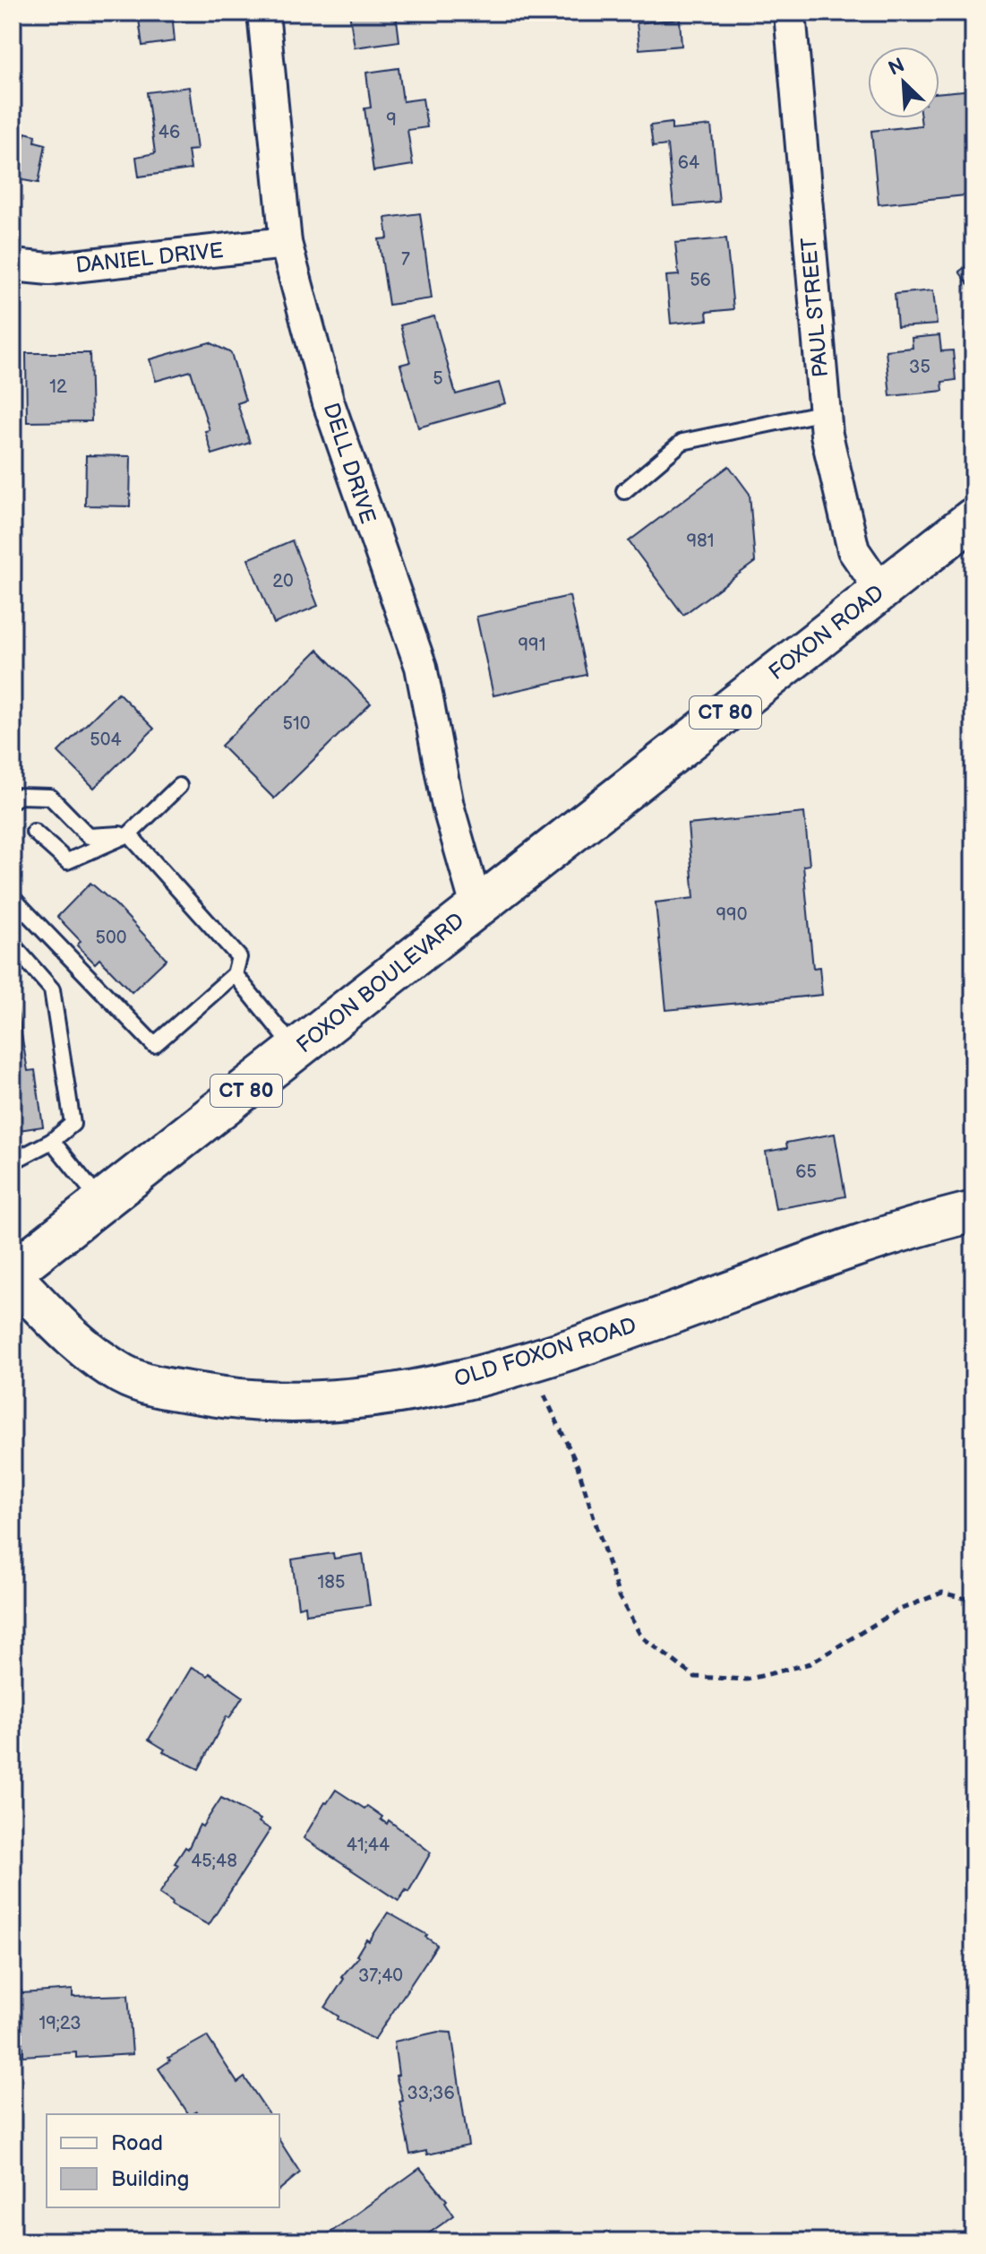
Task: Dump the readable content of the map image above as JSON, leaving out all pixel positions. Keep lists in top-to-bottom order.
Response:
{
  "streets": {
    "main road": [
      "FOXON ROAD",
      "CT 80",
      "FOXON BOULEVARD",
      "OLD FOXON ROAD"
    ],
    "street": ["DANIEL DRIVE", "PAUL STREET", "DELL DRIVE"]
  },
  "crossings": [
    ["DANIEL DRIVE", "DELL DRIVE"],
    ["PAUL STREET", "FOXON ROAD"],
    ["DELL DRIVE", "FOXON ROAD"],
    ["DELL DRIVE", "FOXON BOULEVARD"],
    ["FOXON ROAD", "FOXON BOULEVARD"],
    ["FOXON BOULEVARD", "OLD FOXON ROAD"]
  ],
  "house_numbers": [
    "9",
    "46",
    "64",
    "7",
    "56",
    "35",
    "5",
    "12",
    "981",
    "20",
    "991",
    "510",
    "504",
    "990",
    "500",
    "65",
    "185",
    "41;44",
    "45;48",
    "37;40",
    "19;23",
    "33;36"
  ],
  "legend": ["Road", "Building"],
  "north": "top left"
}
